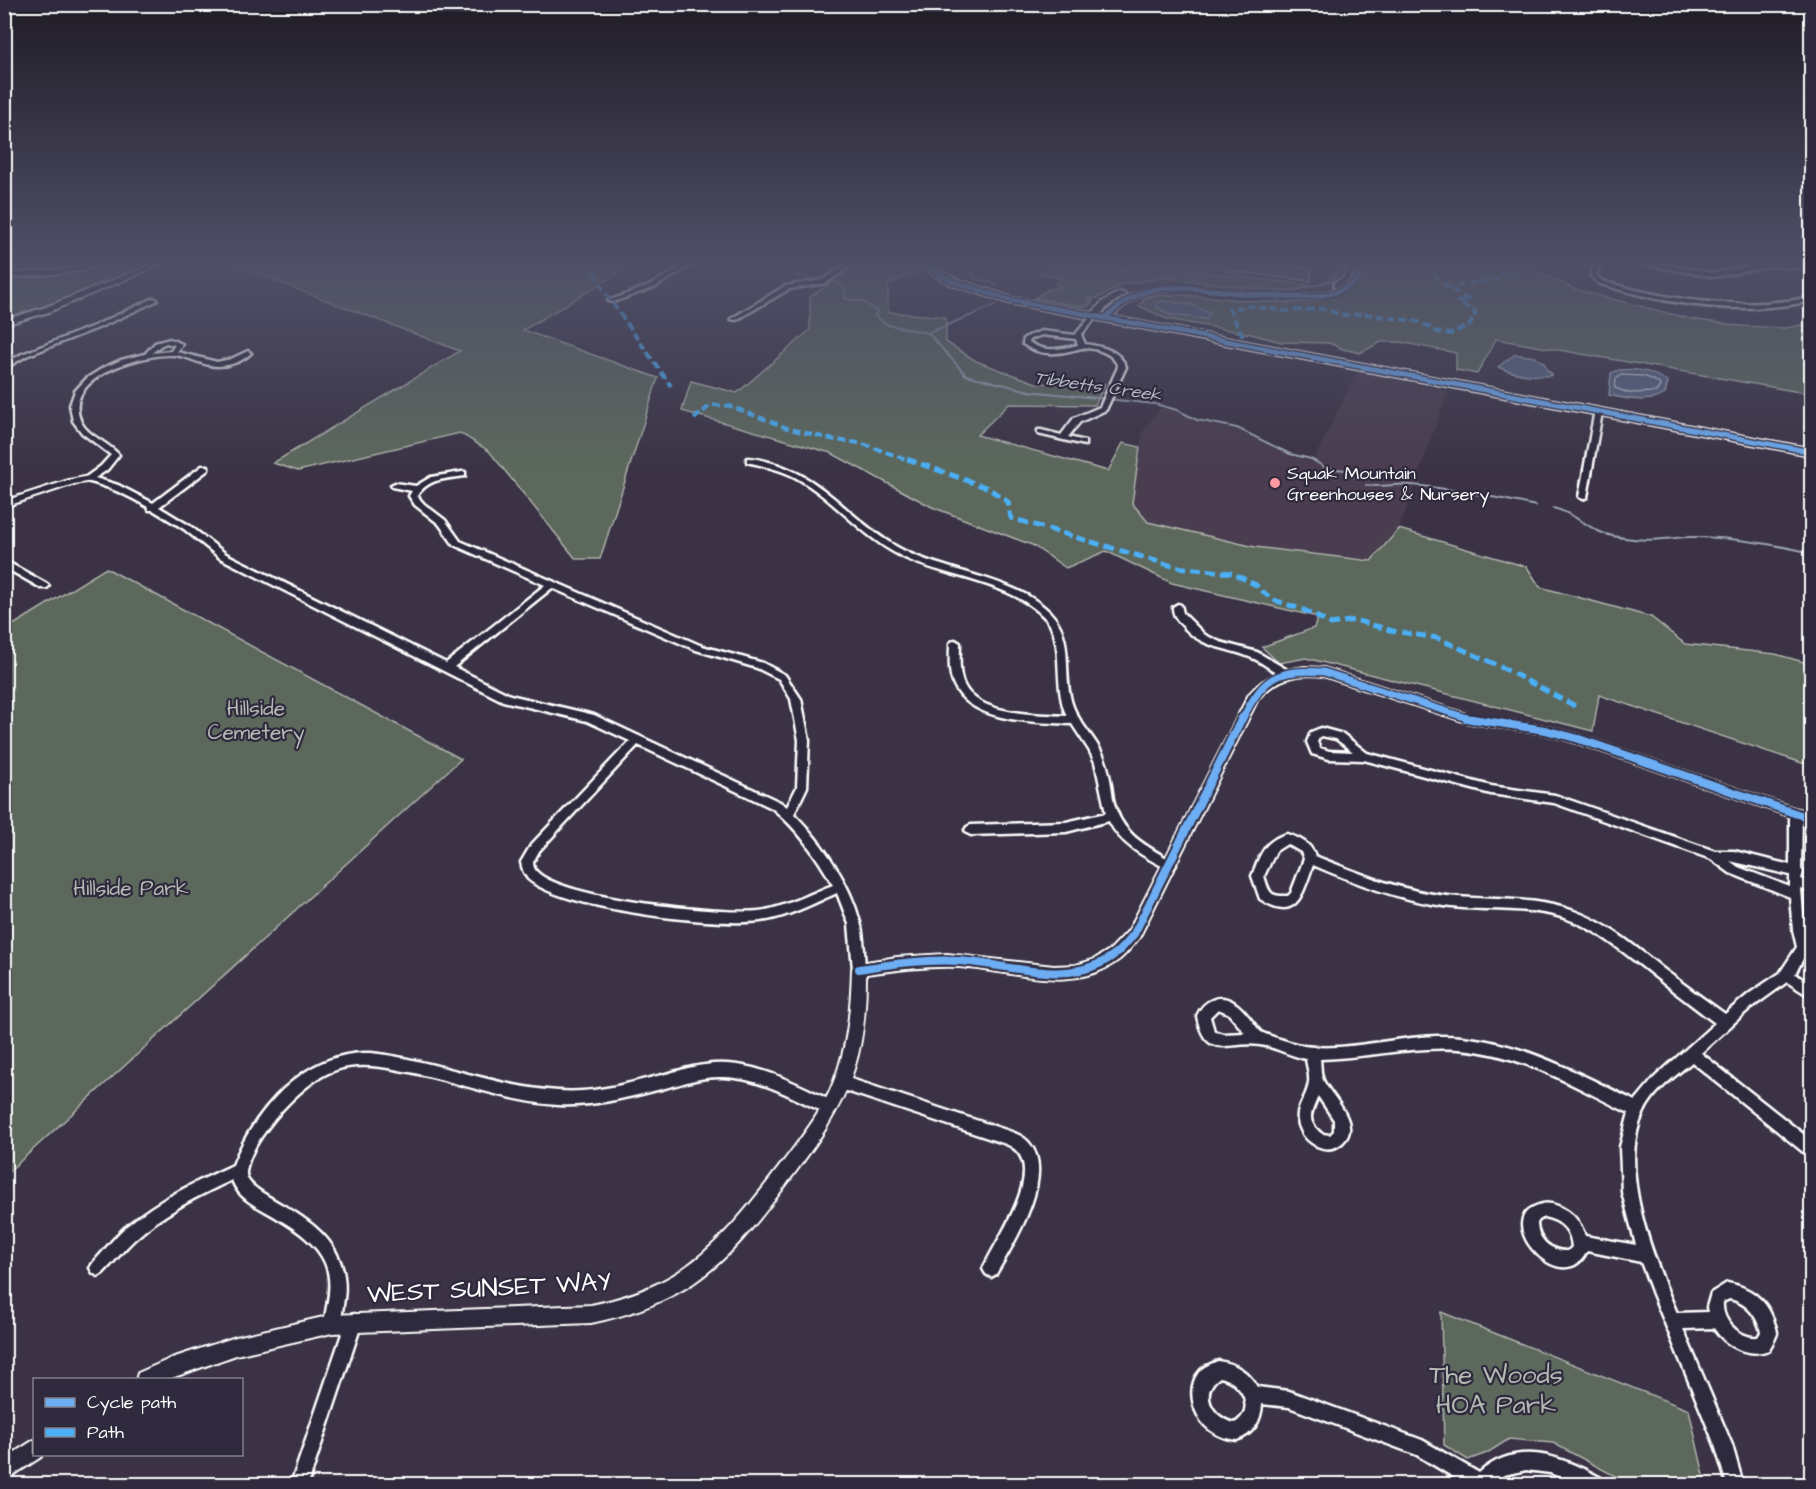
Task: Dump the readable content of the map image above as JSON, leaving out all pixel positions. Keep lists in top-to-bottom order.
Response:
{
  "streets": {
    "street": ["WEST SUNSET WAY"]
  },
  "water": ["Tibbetts Creek"],
  "parks": ["Hillside Cemetery", "Hillside Park", "The Woods HOA Park"],
  "places": ["Squak Mountain Greenhouses & Nursery"],
  "legend": ["Cycle path", "Path"]
}
